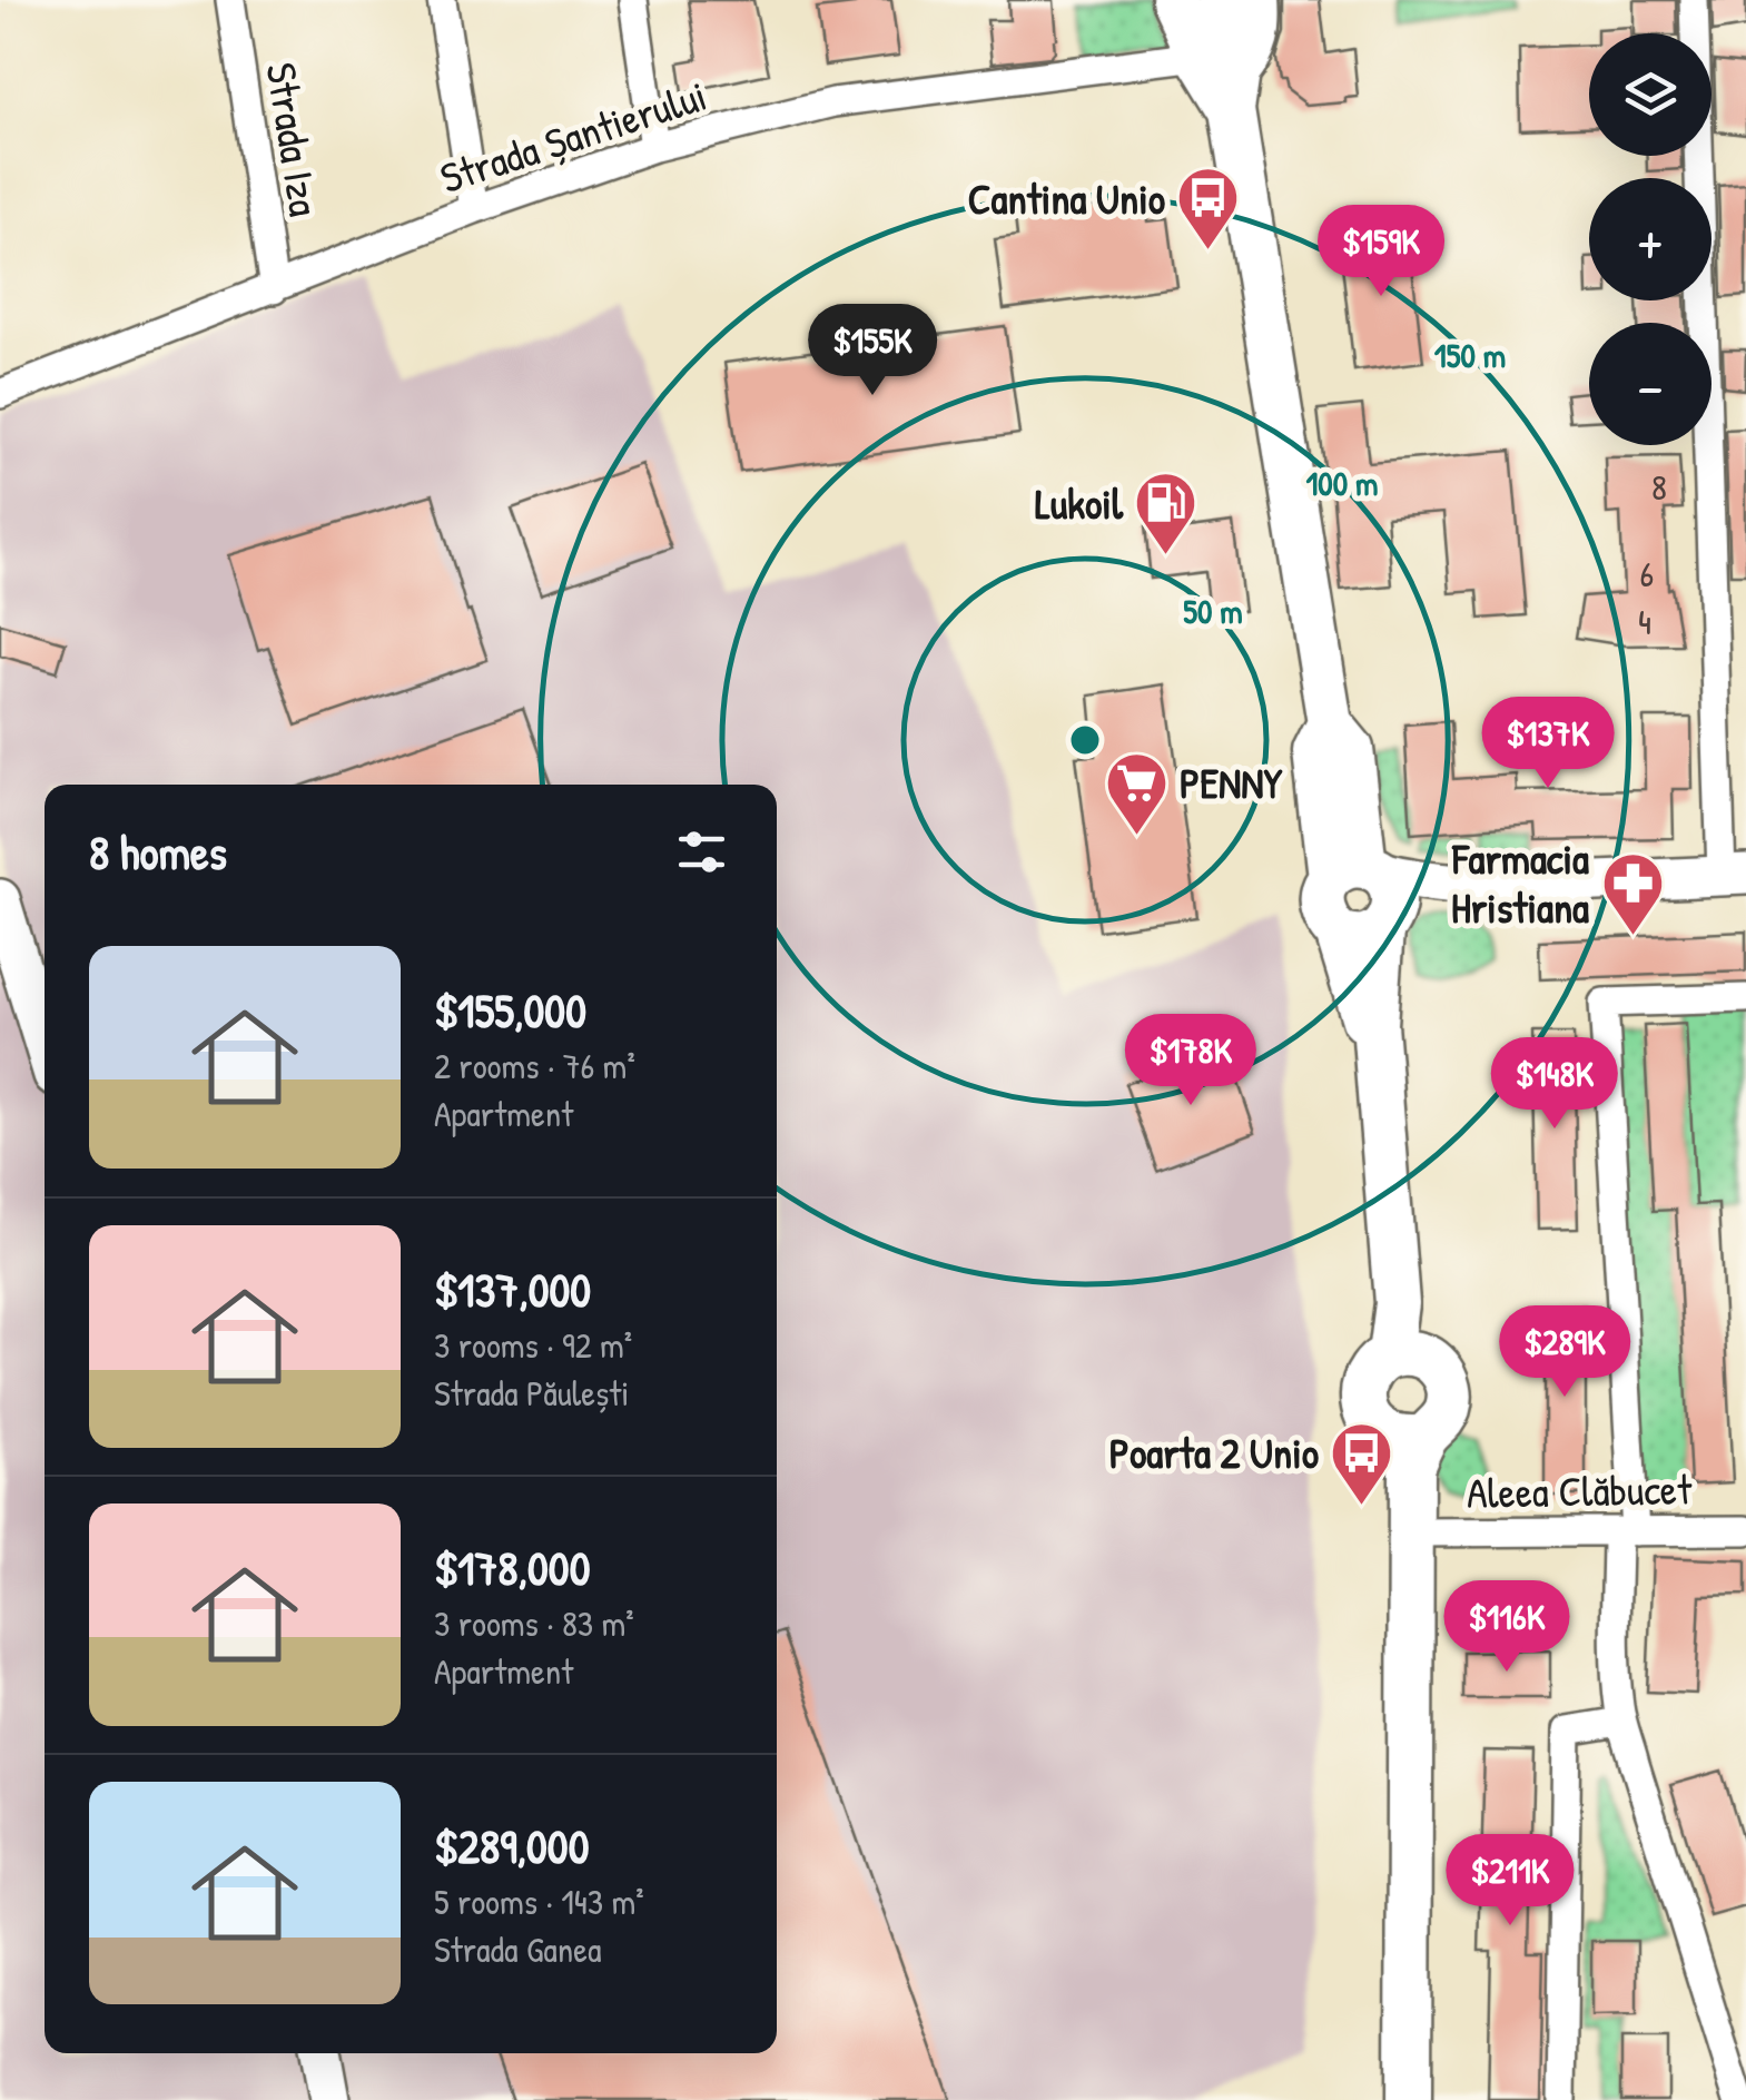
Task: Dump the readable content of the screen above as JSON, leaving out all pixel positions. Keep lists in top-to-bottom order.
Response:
{
  "streets": {
    "street": ["Strada Șantierului", "Strada Iza", "Aleea Clăbucet"]
  },
  "crossings": [
    ["Strada Șantierului", "Strada Iza"]
  ],
  "places": {
    "bus stop": ["Cantina Unio", "Poarta 2 Unio"],
    "fuel station": ["Lukoil"],
    "supermarket": ["PENNY"],
    "pharmacy": ["Farmacia Hristiana"]
  },
  "house_numbers": ["8", "6", "4"],
  "page": {
    "map_buttons": ["+", "−"],
    "price": [
      "$159K",
      "$155K",
      "$137K",
      "$178K",
      "$148K",
      "$289K",
      "$116K",
      "$211K"
    ],
    "heading": "8 homes",
    "list": [
      {
        "name": "$155,000",
        "note": "2 rooms · 76 m² · Apartment"
      },
      {
        "name": "$137,000",
        "note": "3 rooms · 92 m² · Strada Păulești"
      },
      {
        "name": "$178,000",
        "note": "3 rooms · 83 m² · Apartment"
      },
      {
        "name": "$289,000",
        "note": "5 rooms · 143 m² · Strada Ganea"
      }
    ]
  },
  "rings": ["150 m", "100 m", "50 m"]
}
